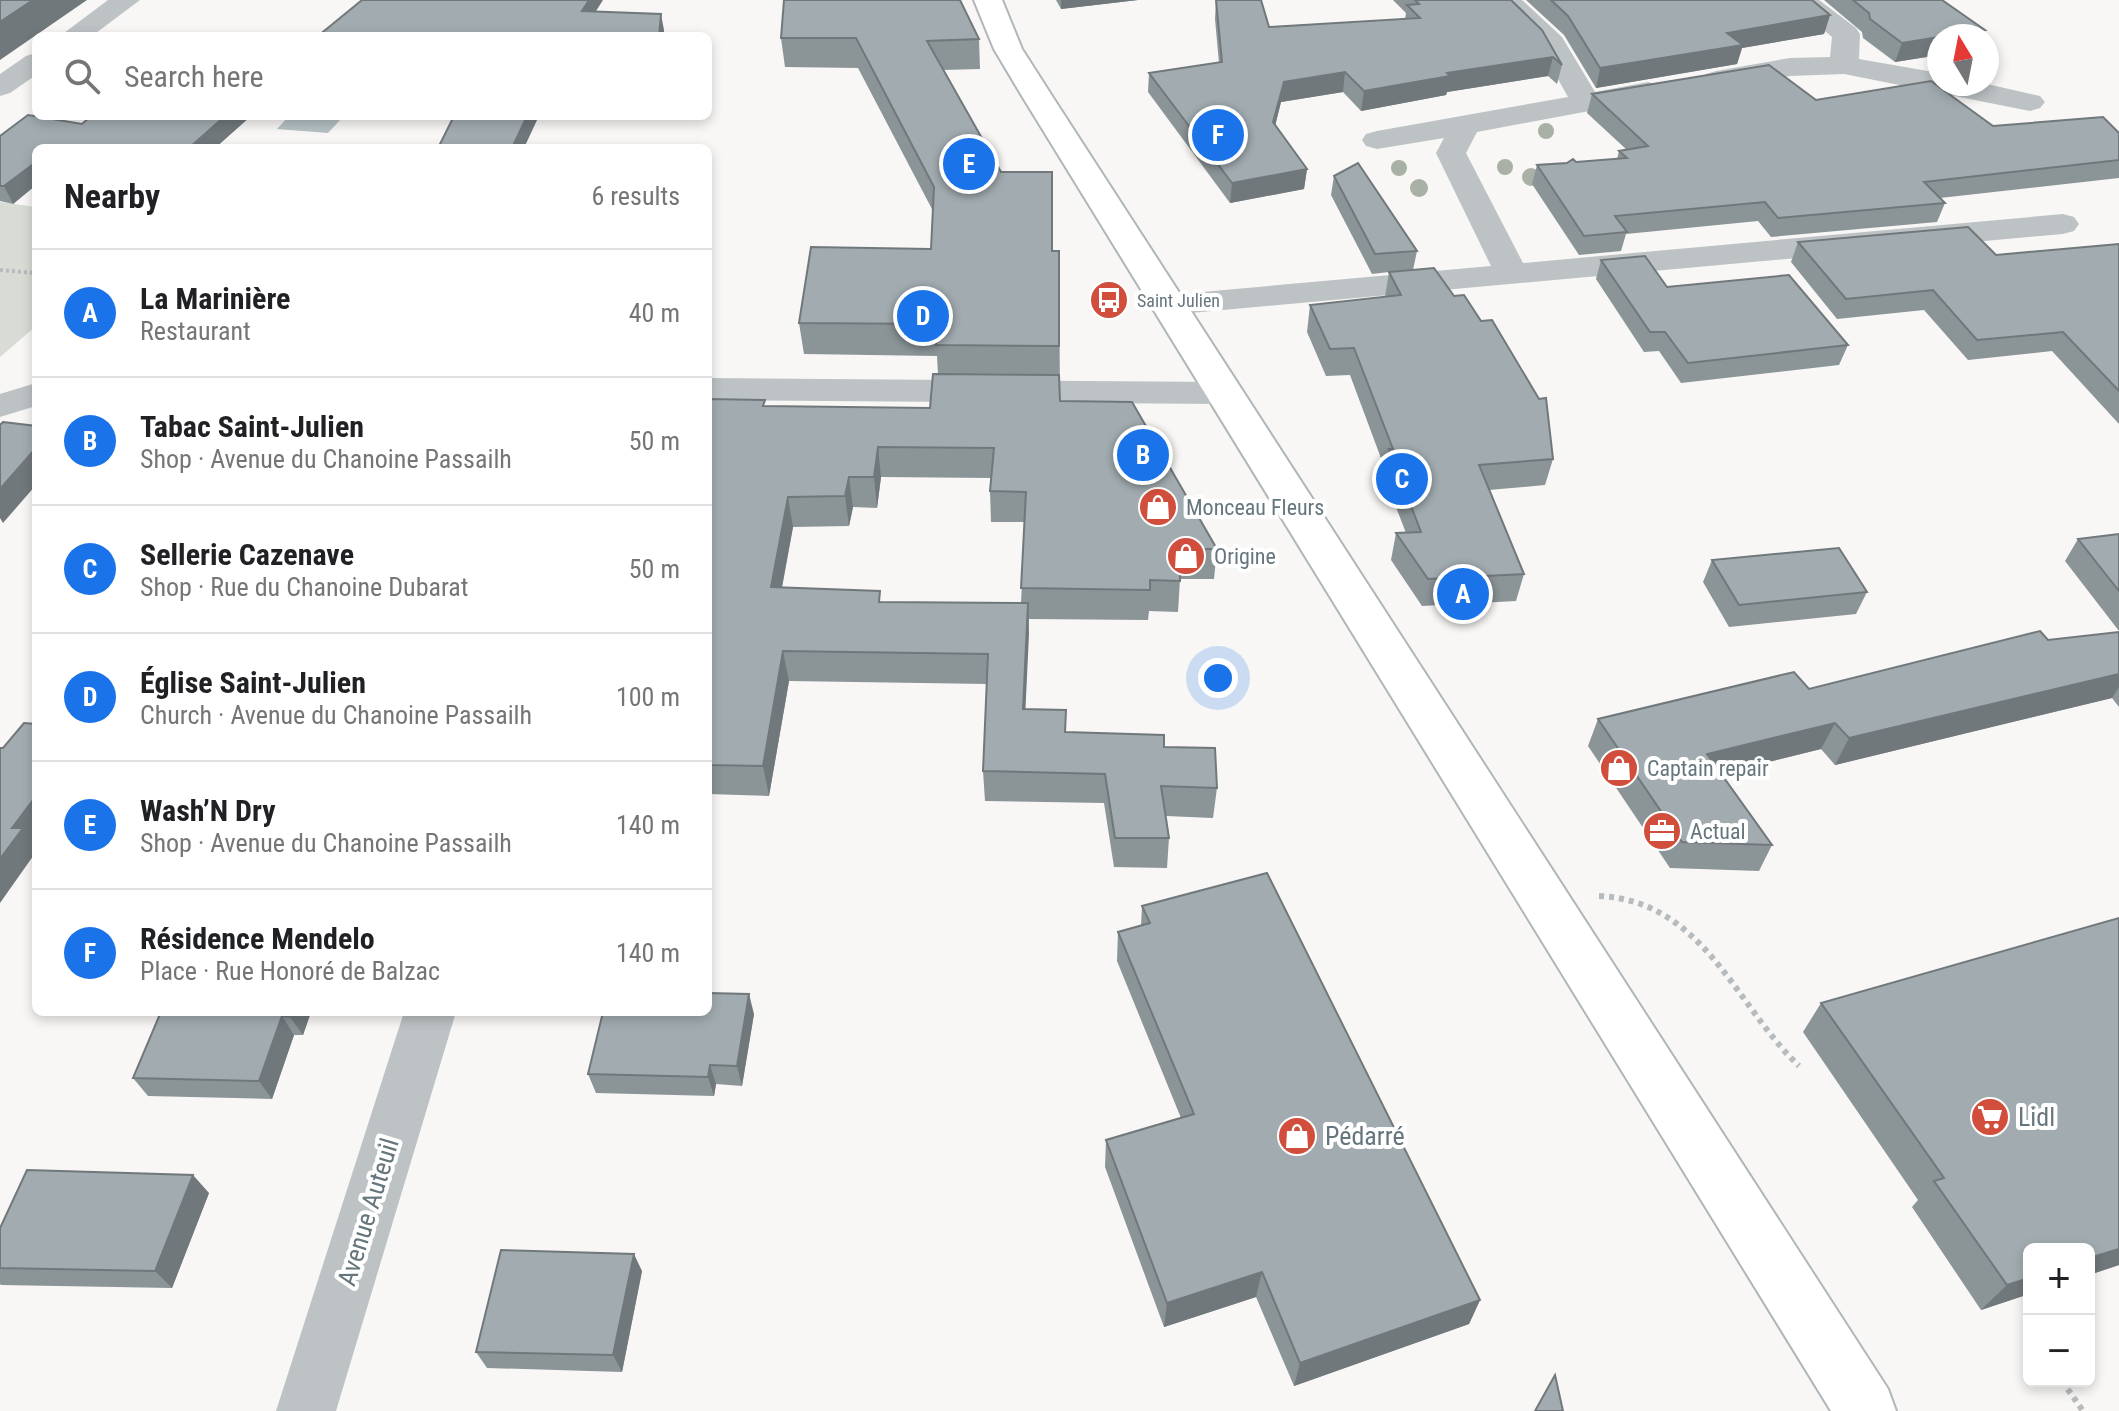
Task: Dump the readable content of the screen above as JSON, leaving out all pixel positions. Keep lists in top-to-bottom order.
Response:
{
  "streets": {
    "street": ["Avenue Auteuil"]
  },
  "places": {
    "bus stop": ["Saint Julien"],
    "shop": [
      "Monceau Fleurs",
      "Origine",
      "Captain repair",
      "Pédarré"
    ],
    "office": ["Actual"],
    "supermarket": ["Lidl"]
  },
  "north": "top",
  "page": {
    "search": "Search here",
    "pins": [
      "F",
      "E",
      "D",
      "B",
      "C",
      "A"
    ],
    "heading": ["Nearby", "6 results"],
    "list": [
      {
        "mark": "A",
        "name": "La Marinière",
        "note": "Restaurant",
        "value": "40 m"
      },
      {
        "mark": "B",
        "name": "Tabac Saint-Julien",
        "note": "Shop · Avenue du Chanoine Passailh",
        "value": "50 m"
      },
      {
        "mark": "C",
        "name": "Sellerie Cazenave",
        "note": "Shop · Rue du Chanoine Dubarat",
        "value": "50 m"
      },
      {
        "mark": "D",
        "name": "Église Saint-Julien",
        "note": "Church · Avenue du Chanoine Passailh",
        "value": "100 m"
      },
      {
        "mark": "E",
        "name": "Wash’N Dry",
        "note": "Shop · Avenue du Chanoine Passailh",
        "value": "140 m"
      },
      {
        "mark": "F",
        "name": "Résidence Mendelo",
        "note": "Place · Rue Honoré de Balzac",
        "value": "140 m"
      }
    ],
    "map_buttons": ["+", "−"]
  }
}
